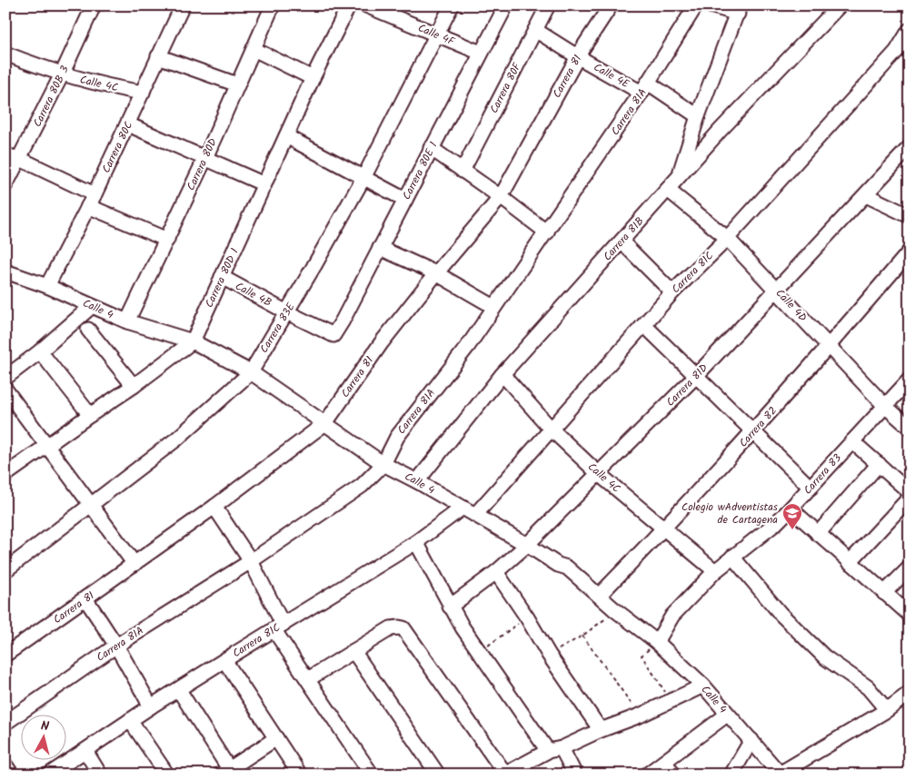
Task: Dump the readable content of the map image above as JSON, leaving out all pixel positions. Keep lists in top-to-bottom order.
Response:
{
  "streets": {
    "street": [
      "Calle 4F",
      "Calle 4E",
      "Carrera 81",
      "Calle 4C",
      "Carrera 80F",
      "Carrera 80B 3",
      "Carrera 81A",
      "Carrera 80C",
      "Carrera 80D",
      "Carrera 80E 1",
      "Carrera 81B",
      "Carrera 81C",
      "Carrera 80D 1",
      "Calle 4B",
      "Calle 4D",
      "Calle 4",
      "Carrera 83E",
      "Carrera 81D",
      "Carrera 82",
      "Carrera 83"
    ]
  },
  "crossings": [
    ["Calle 4F", "Carrera 80E 1"],
    ["Calle 4F", "Carrera 83E"],
    ["Calle 4E", "Carrera 81"],
    ["Calle 4E", "Carrera 80F"],
    ["Calle 4E", "Carrera 81A"],
    ["Carrera 81", "Calle 4"],
    ["Calle 4C", "Carrera 80B 3"],
    ["Calle 4C", "Carrera 80C"],
    ["Calle 4C", "Carrera 81B"],
    ["Calle 4C", "Carrera 81C"],
    ["Calle 4C", "Carrera 81D"],
    ["Calle 4C", "Carrera 82"],
    ["Calle 4C", "Carrera 83"],
    ["Carrera 81A", "Calle 4"],
    ["Carrera 80C", "Calle 4"],
    ["Carrera 80D", "Calle 4"],
    ["Carrera 80E 1", "Calle 4B"],
    ["Carrera 81B", "Calle 4D"],
    ["Carrera 81B", "Calle 4"],
    ["Carrera 81C", "Calle 4D"],
    ["Carrera 81C", "Calle 4"],
    ["Carrera 80D 1", "Calle 4B"],
    ["Carrera 80D 1", "Calle 4"],
    ["Calle 4B", "Carrera 83E"],
    ["Calle 4D", "Carrera 81D"],
    ["Calle 4D", "Carrera 82"],
    ["Calle 4D", "Carrera 83"],
    ["Calle 4", "Carrera 83E"],
    ["Calle 4", "Carrera 81D"],
    ["Calle 4", "Carrera 82"],
    ["Calle 4", "Carrera 83"]
  ],
  "places": {
    "school or university": ["Colegio wAdventistas de Cartagena"]
  },
  "north": "top"
}
